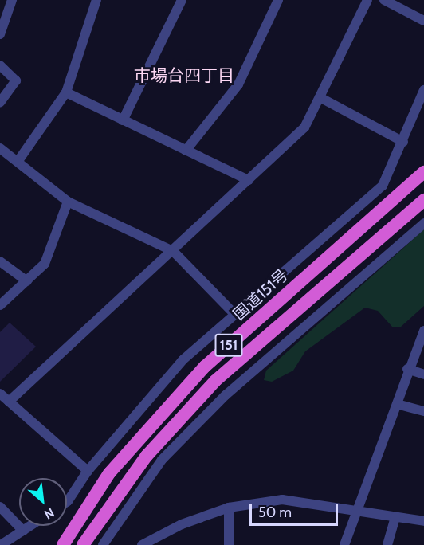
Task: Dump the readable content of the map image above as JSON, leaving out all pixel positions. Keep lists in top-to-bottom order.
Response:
{
  "streets": {
    "highway": ["国道151号", "151"]
  },
  "districts": ["市場台四丁目"],
  "scale_bar": "50 m",
  "north": "bottom right"
}
